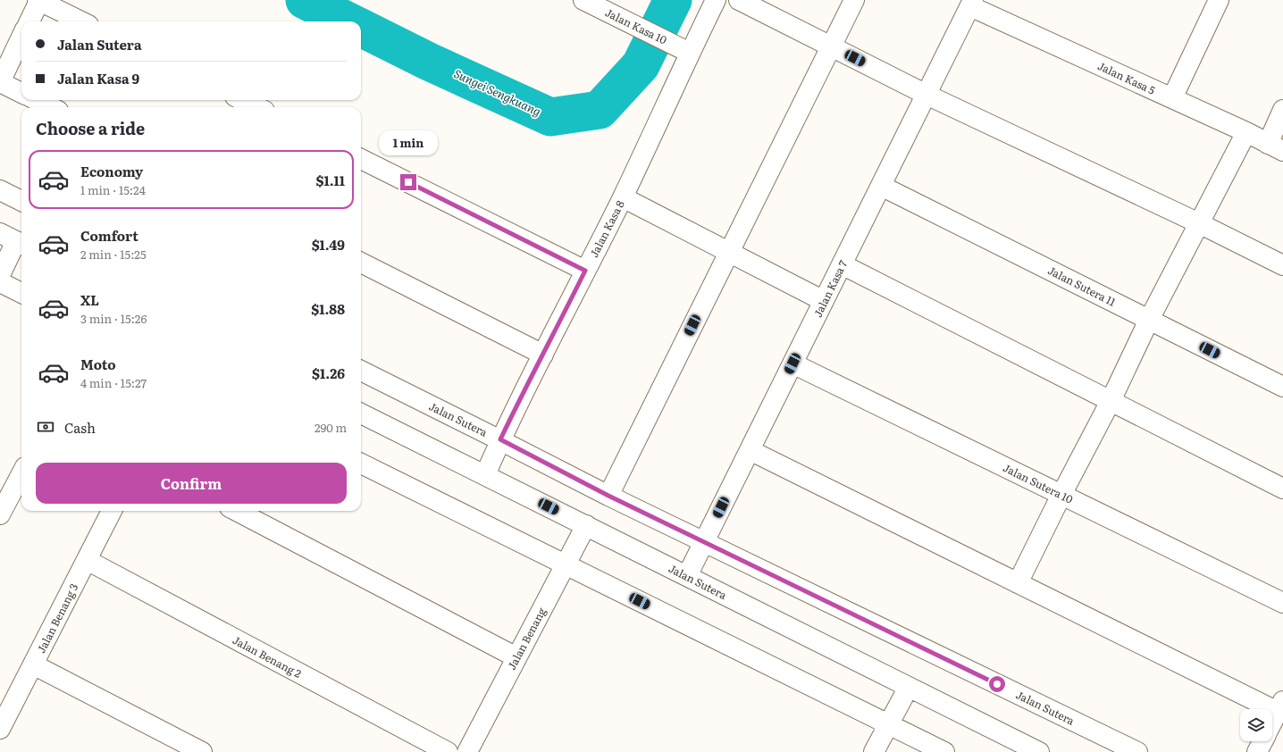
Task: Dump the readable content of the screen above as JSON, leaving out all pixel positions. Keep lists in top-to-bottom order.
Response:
{
  "streets": {
    "street": [
      "Jalan Kasa 10",
      "Jalan Kasa 5",
      "Jalan Kasa 8",
      "Jalan Sutera 11",
      "Jalan Kasa 7",
      "Jalan Sutera",
      "Jalan Sutera 10",
      "Jalan Benang 3",
      "Jalan Benang",
      "Jalan Benang 2"
    ]
  },
  "crossings": [
    ["Jalan Kasa 10", "Jalan Kasa 8"],
    ["Jalan Kasa 5", "Jalan Kasa 7"],
    ["Jalan Kasa 8", "Jalan Sutera"],
    ["Jalan Sutera 11", "Jalan Kasa 7"],
    ["Jalan Kasa 7", "Jalan Sutera"],
    ["Jalan Kasa 7", "Jalan Sutera 10"],
    ["Jalan Sutera", "Jalan Benang"],
    ["Jalan Benang 3", "Jalan Benang 2"]
  ],
  "water": ["Sungei Sengkuang"],
  "page": {
    "banner": ["Jalan Sutera", "Jalan Kasa 9"],
    "heading": "Choose a ride",
    "bubble": "1 min",
    "list": [
      {
        "name": "Economy",
        "note": "1 min · 15:24",
        "value": "$1.11"
      },
      {
        "name": "Comfort",
        "note": "2 min · 15:25",
        "value": "$1.49"
      },
      {
        "name": "XL",
        "note": "3 min · 15:26",
        "value": "$1.88"
      },
      {
        "name": "Moto",
        "note": "4 min · 15:27",
        "value": "$1.26"
      }
    ],
    "pay": ["Cash", "290 m"],
    "buttons": "Confirm"
  }
}
